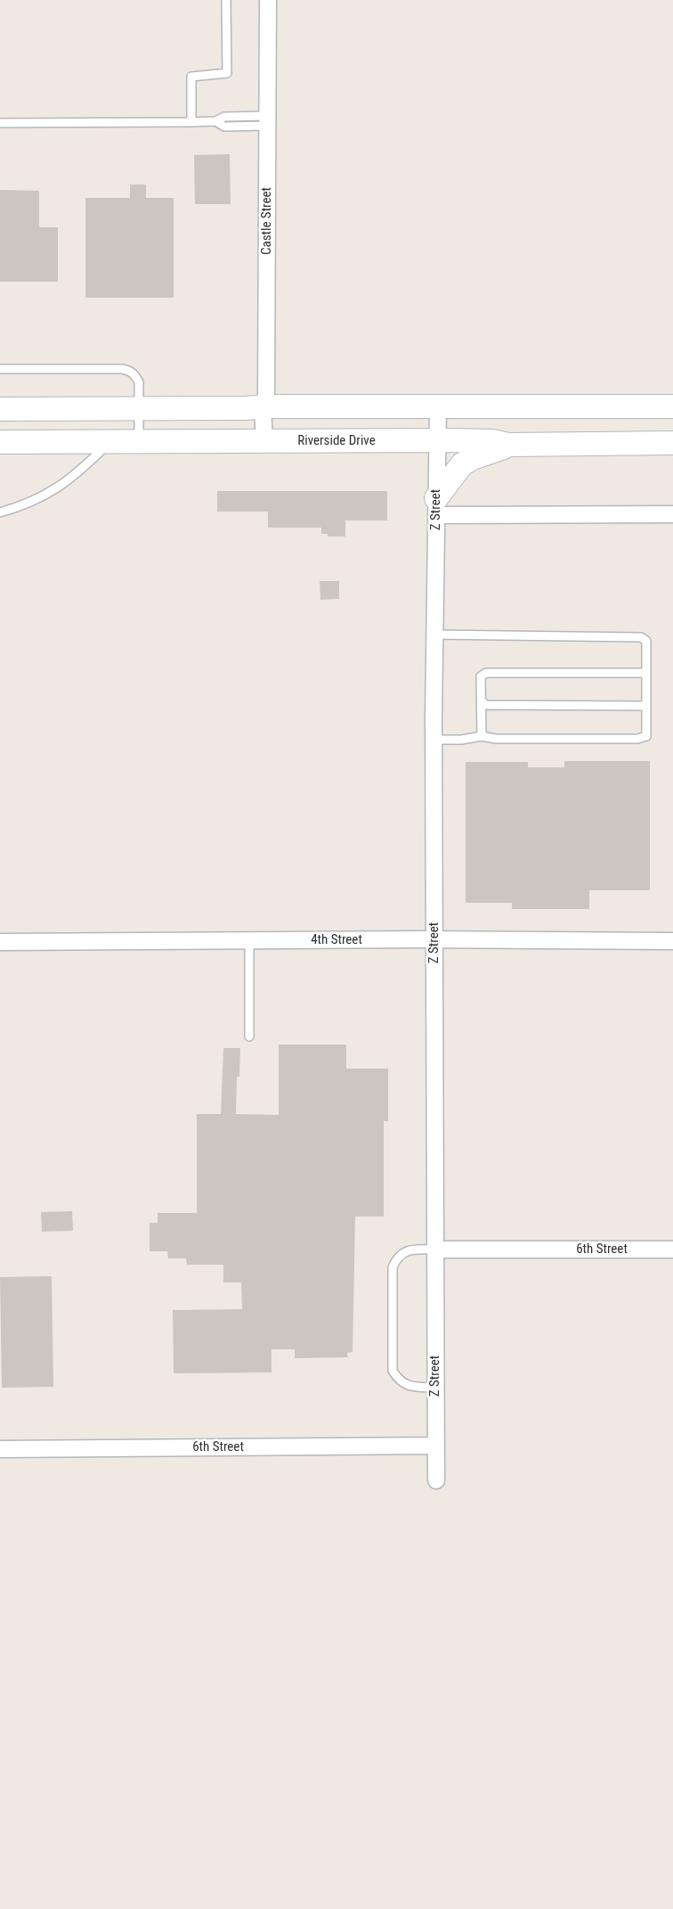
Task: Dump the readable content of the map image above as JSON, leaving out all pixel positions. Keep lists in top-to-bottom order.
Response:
{
  "streets": {
    "street": [
      "Castle Street",
      "Riverside Drive",
      "Z Street",
      "4th Street",
      "6th Street"
    ]
  },
  "crossings": [
    ["Castle Street", "Riverside Drive"],
    ["Riverside Drive", "Z Street"],
    ["Z Street", "4th Street"],
    ["Z Street", "6th Street"]
  ]
}
